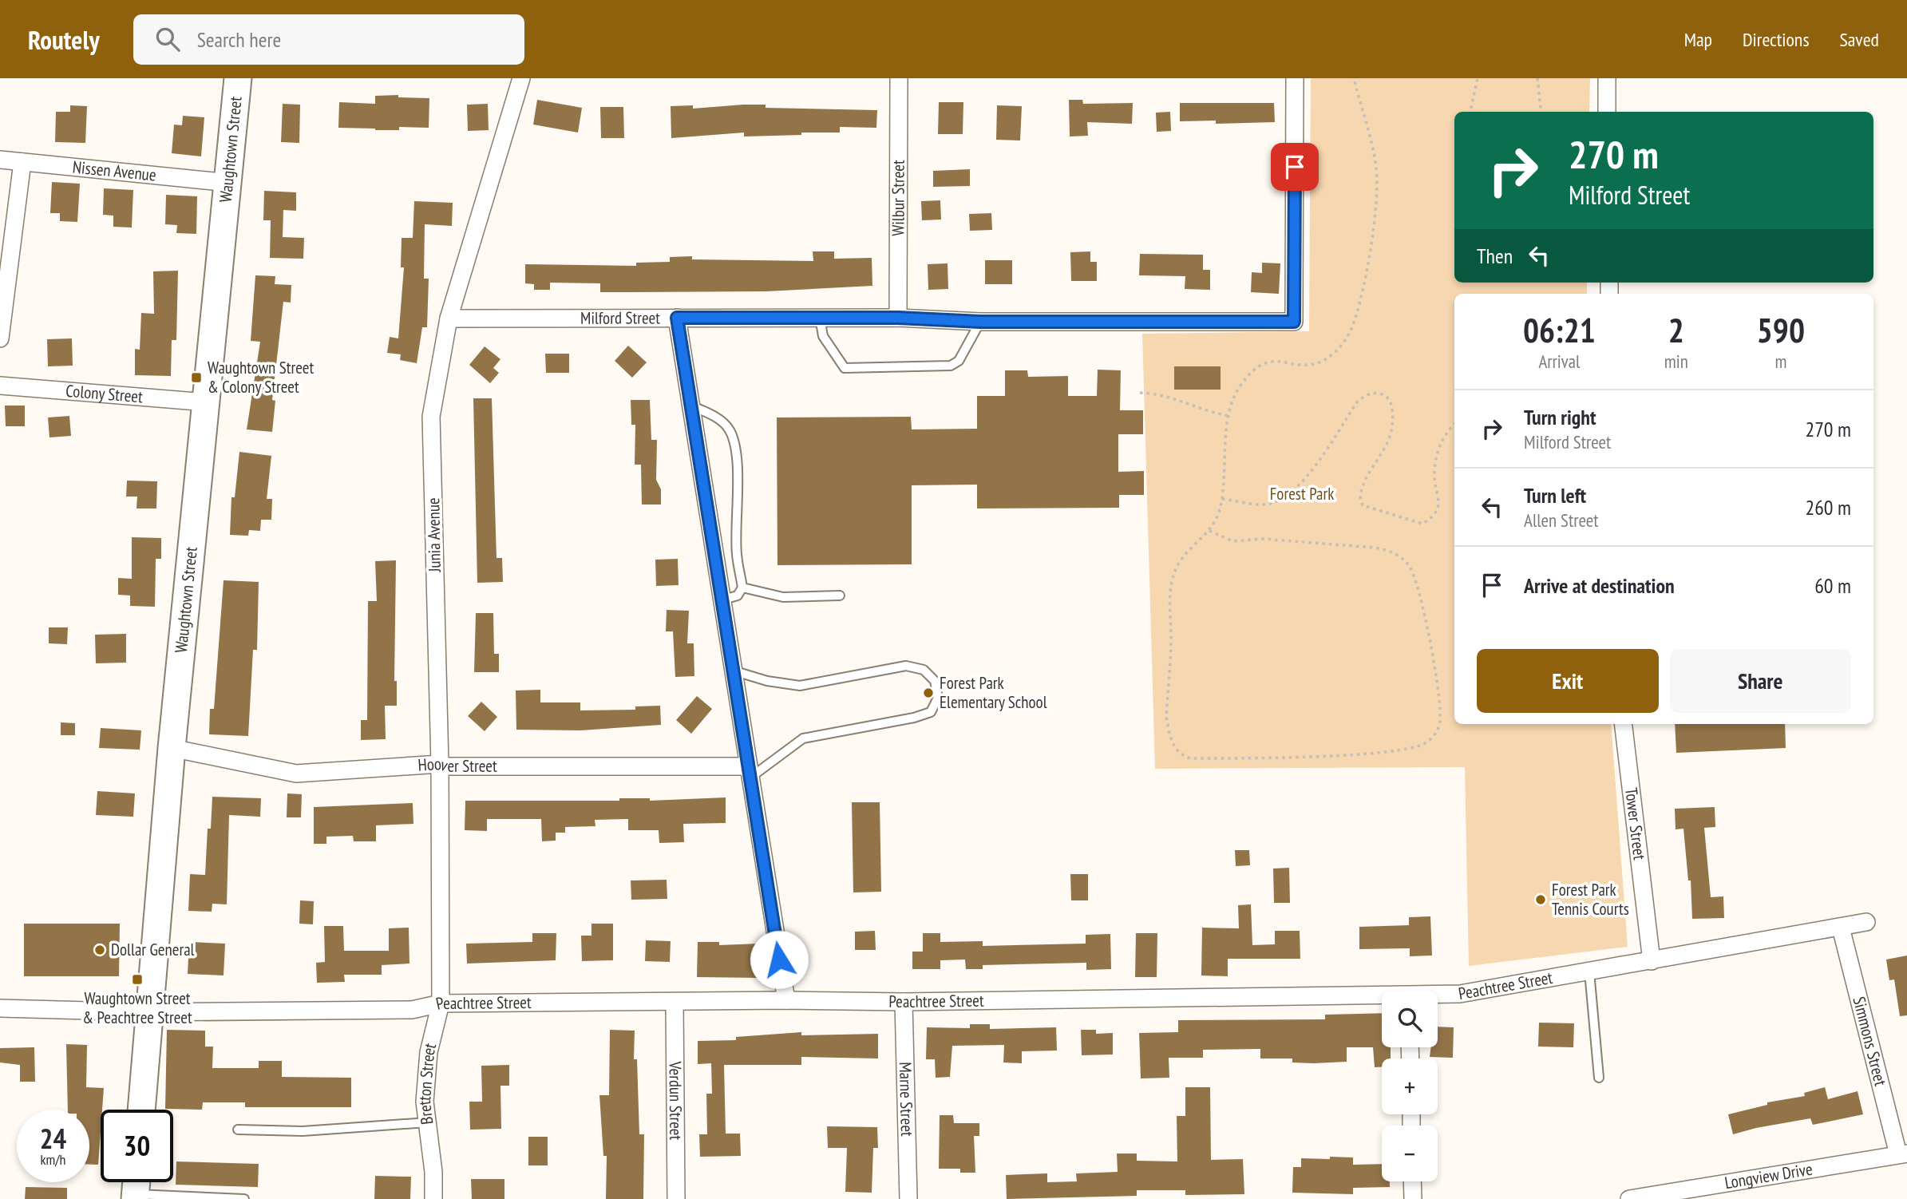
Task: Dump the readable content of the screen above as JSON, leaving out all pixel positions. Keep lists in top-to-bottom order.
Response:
{
  "streets": {
    "main road": ["Waughtown Street"],
    "street": [
      "Nissen Avenue",
      "Wilbur Street",
      "Milford Street",
      "Colony Street",
      "Junia Avenue",
      "Hoover Street",
      "Tower Street",
      "Peachtree Street",
      "Simmons Street",
      "Bretton Street",
      "Marne Street",
      "Verdun Street",
      "Longview Drive"
    ]
  },
  "crossings": [
    ["Waughtown Street", "Nissen Avenue"],
    ["Waughtown Street", "Colony Street"],
    ["Waughtown Street", "Hoover Street"],
    ["Waughtown Street", "Peachtree Street"],
    ["Wilbur Street", "Milford Street"],
    ["Milford Street", "Junia Avenue"],
    ["Junia Avenue", "Hoover Street"],
    ["Junia Avenue", "Peachtree Street"],
    ["Junia Avenue", "Bretton Street"],
    ["Tower Street", "Peachtree Street"],
    ["Peachtree Street", "Simmons Street"],
    ["Peachtree Street", "Bretton Street"],
    ["Peachtree Street", "Marne Street"],
    ["Peachtree Street", "Verdun Street"],
    ["Simmons Street", "Longview Drive"]
  ],
  "parks": ["Forest Park"],
  "places": {
    "transit": ["Waughtown Street & Colony Street", "Waughtown Street & Peachtree Street"],
    "other": ["Forest Park Elementary School", "Forest Park Tennis Courts", "Dollar General"]
  },
  "page": {
    "header": "Routely",
    "search": "Search here",
    "nav": ["Map", "Directions", "Saved"],
    "turn": ["270 m", "Milford Street"],
    "then": "Then",
    "eta": [
      "06:21",
      "Arrival",
      "2",
      "min",
      "590",
      "m"
    ],
    "list": [
      {
        "name": "Turn right",
        "note": "Milford Street",
        "value": "270 m"
      },
      {
        "name": "Turn left",
        "note": "Allen Street",
        "value": "260 m"
      },
      {
        "name": "Arrive at destination",
        "value": "60 m"
      }
    ],
    "buttons": ["Exit", "Share"],
    "map_buttons": ["+", "−"],
    "speed": "24 km/h",
    "limit": "30"
  }
}
